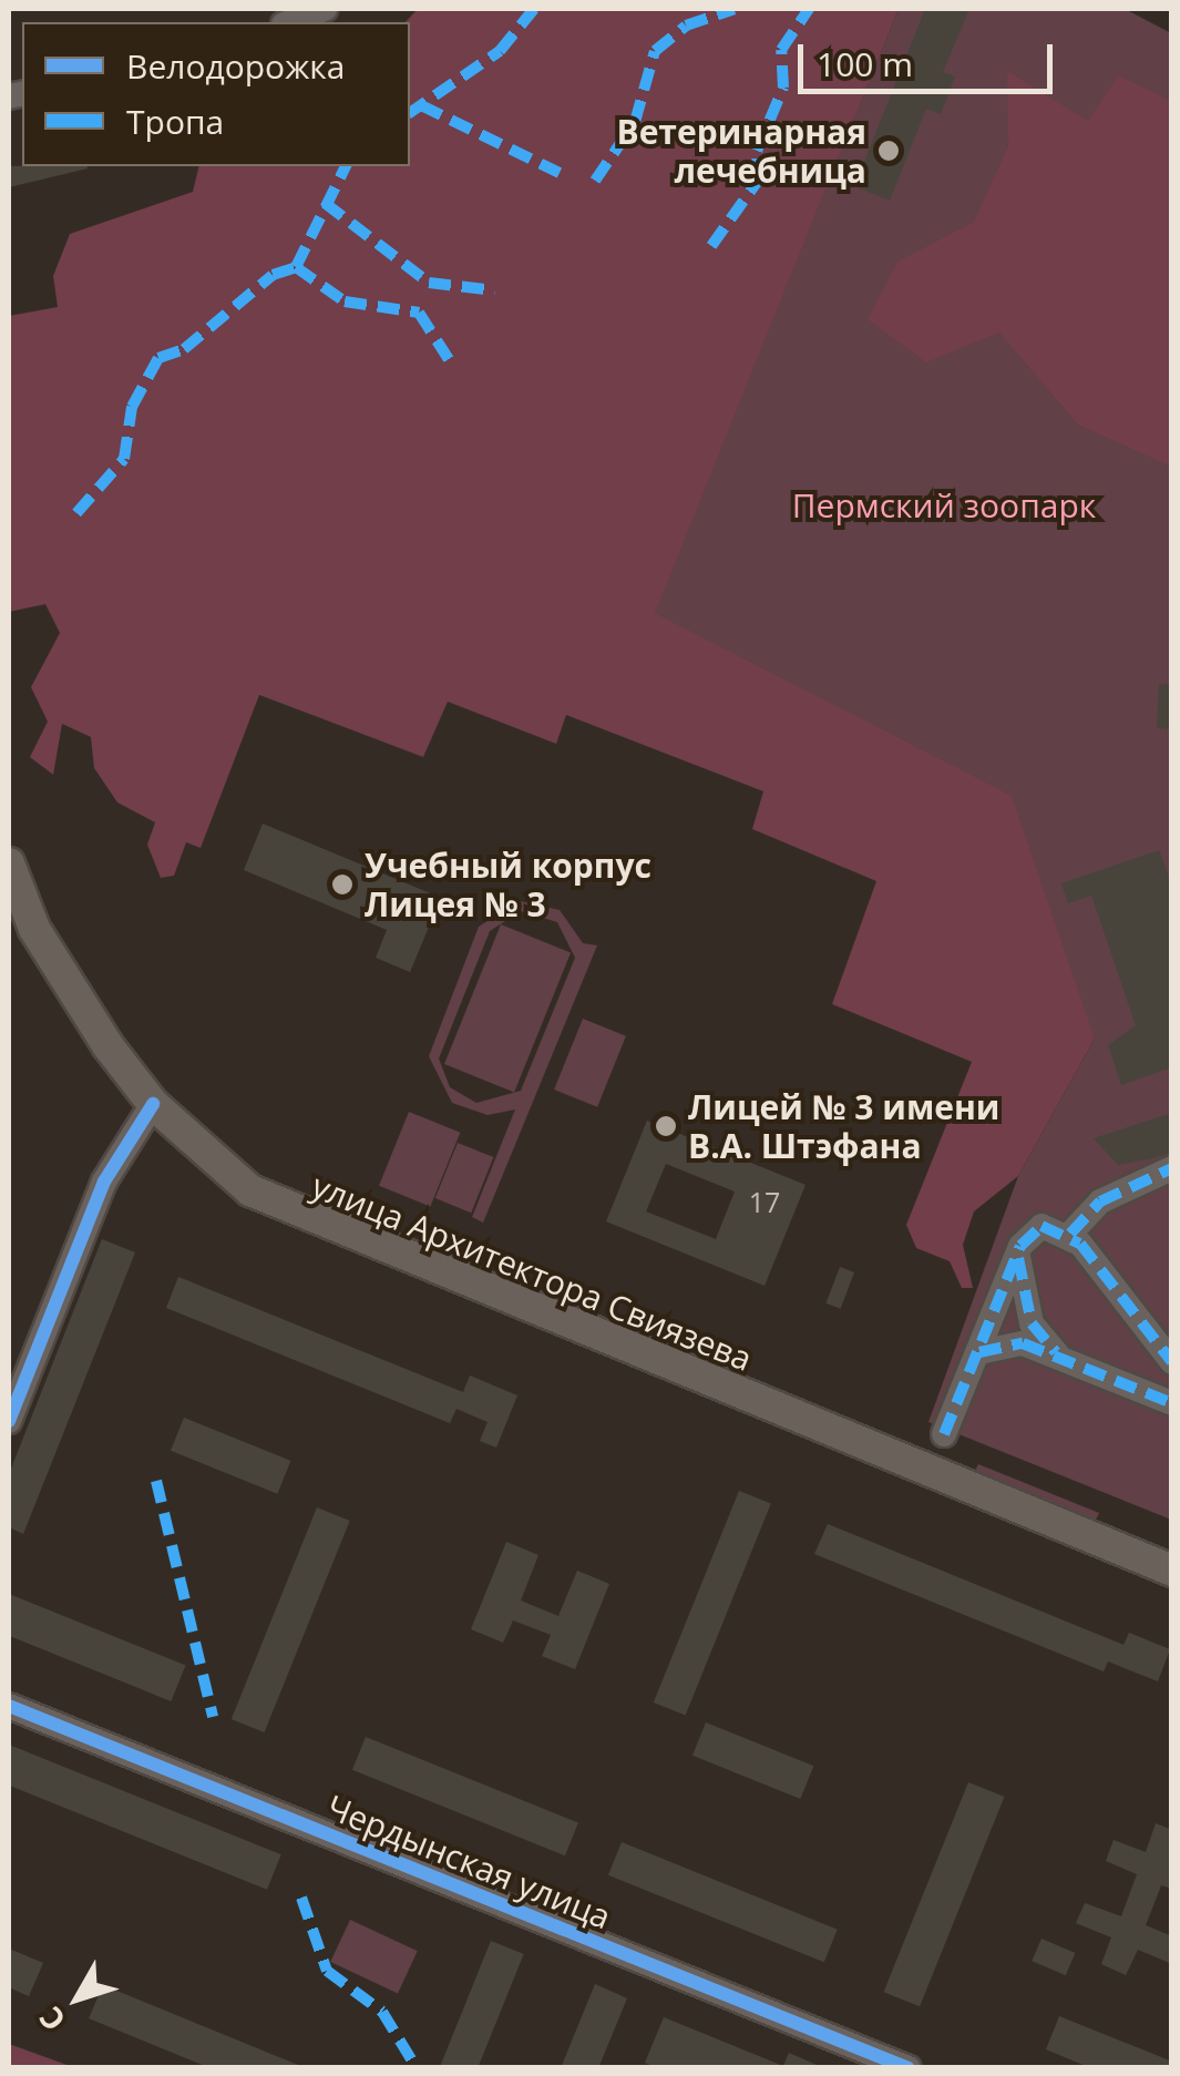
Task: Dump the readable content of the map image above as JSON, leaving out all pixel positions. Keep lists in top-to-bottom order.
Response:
{
  "streets": {
    "main road": ["улица Архитектора Свиязева"],
    "street": ["Чердынская улица"]
  },
  "parks": ["Пермский зоопарк"],
  "places": ["Ветеринарная лечебница", "Учебный корпус Лицея № 3", "Лицей № 3 имени В.А. Штэфана"],
  "house_numbers": ["17"],
  "legend": ["Велодорожка", "Тропа"],
  "scale_bar": "100 m",
  "north": "bottom left"
}
